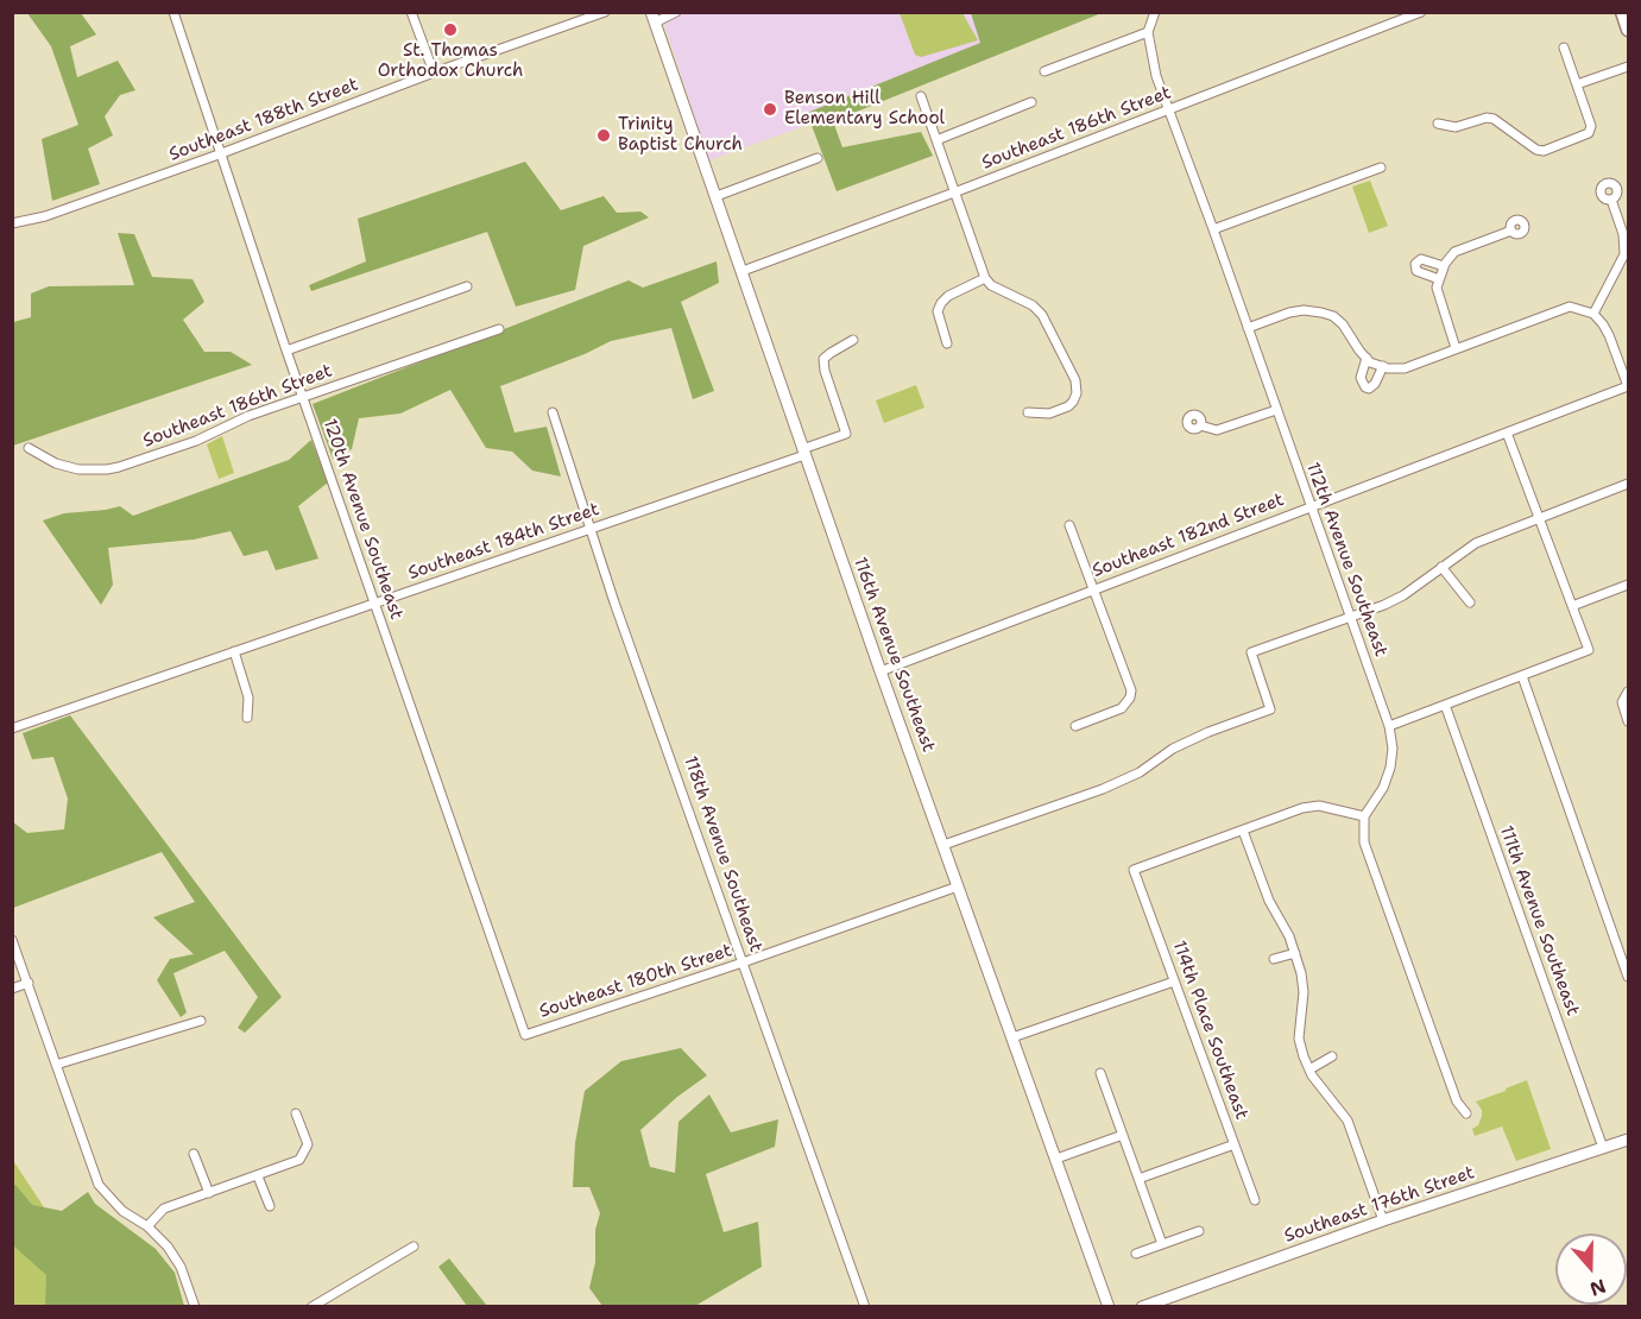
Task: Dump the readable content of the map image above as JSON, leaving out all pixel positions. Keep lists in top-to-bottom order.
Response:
{
  "streets": {
    "street": [
      "Southeast 188th Street",
      "Southeast 186th Street",
      "120th Avenue Southeast",
      "Southeast 182nd Street",
      "Southeast 184th Street",
      "112th Avenue Southeast",
      "116th Avenue Southeast",
      "118th Avenue Southeast",
      "111th Avenue Southeast",
      "Southeast 180th Street",
      "114th Place Southeast",
      "Southeast 176th Street"
    ]
  },
  "crossings": [
    ["Southeast 188th Street", "120th Avenue Southeast"],
    ["Southeast 186th Street", "120th Avenue Southeast"],
    ["Southeast 186th Street", "112th Avenue Southeast"],
    ["Southeast 186th Street", "116th Avenue Southeast"],
    ["120th Avenue Southeast", "Southeast 184th Street"],
    ["120th Avenue Southeast", "Southeast 180th Street"],
    ["Southeast 182nd Street", "112th Avenue Southeast"],
    ["Southeast 182nd Street", "116th Avenue Southeast"],
    ["Southeast 184th Street", "116th Avenue Southeast"],
    ["Southeast 184th Street", "118th Avenue Southeast"],
    ["116th Avenue Southeast", "Southeast 180th Street"],
    ["118th Avenue Southeast", "Southeast 180th Street"],
    ["111th Avenue Southeast", "Southeast 176th Street"]
  ],
  "places": ["St. Thomas Orthodox Church", "Benson Hill Elementary School", "Trinity Baptist Church"],
  "north": "bottom"
}
